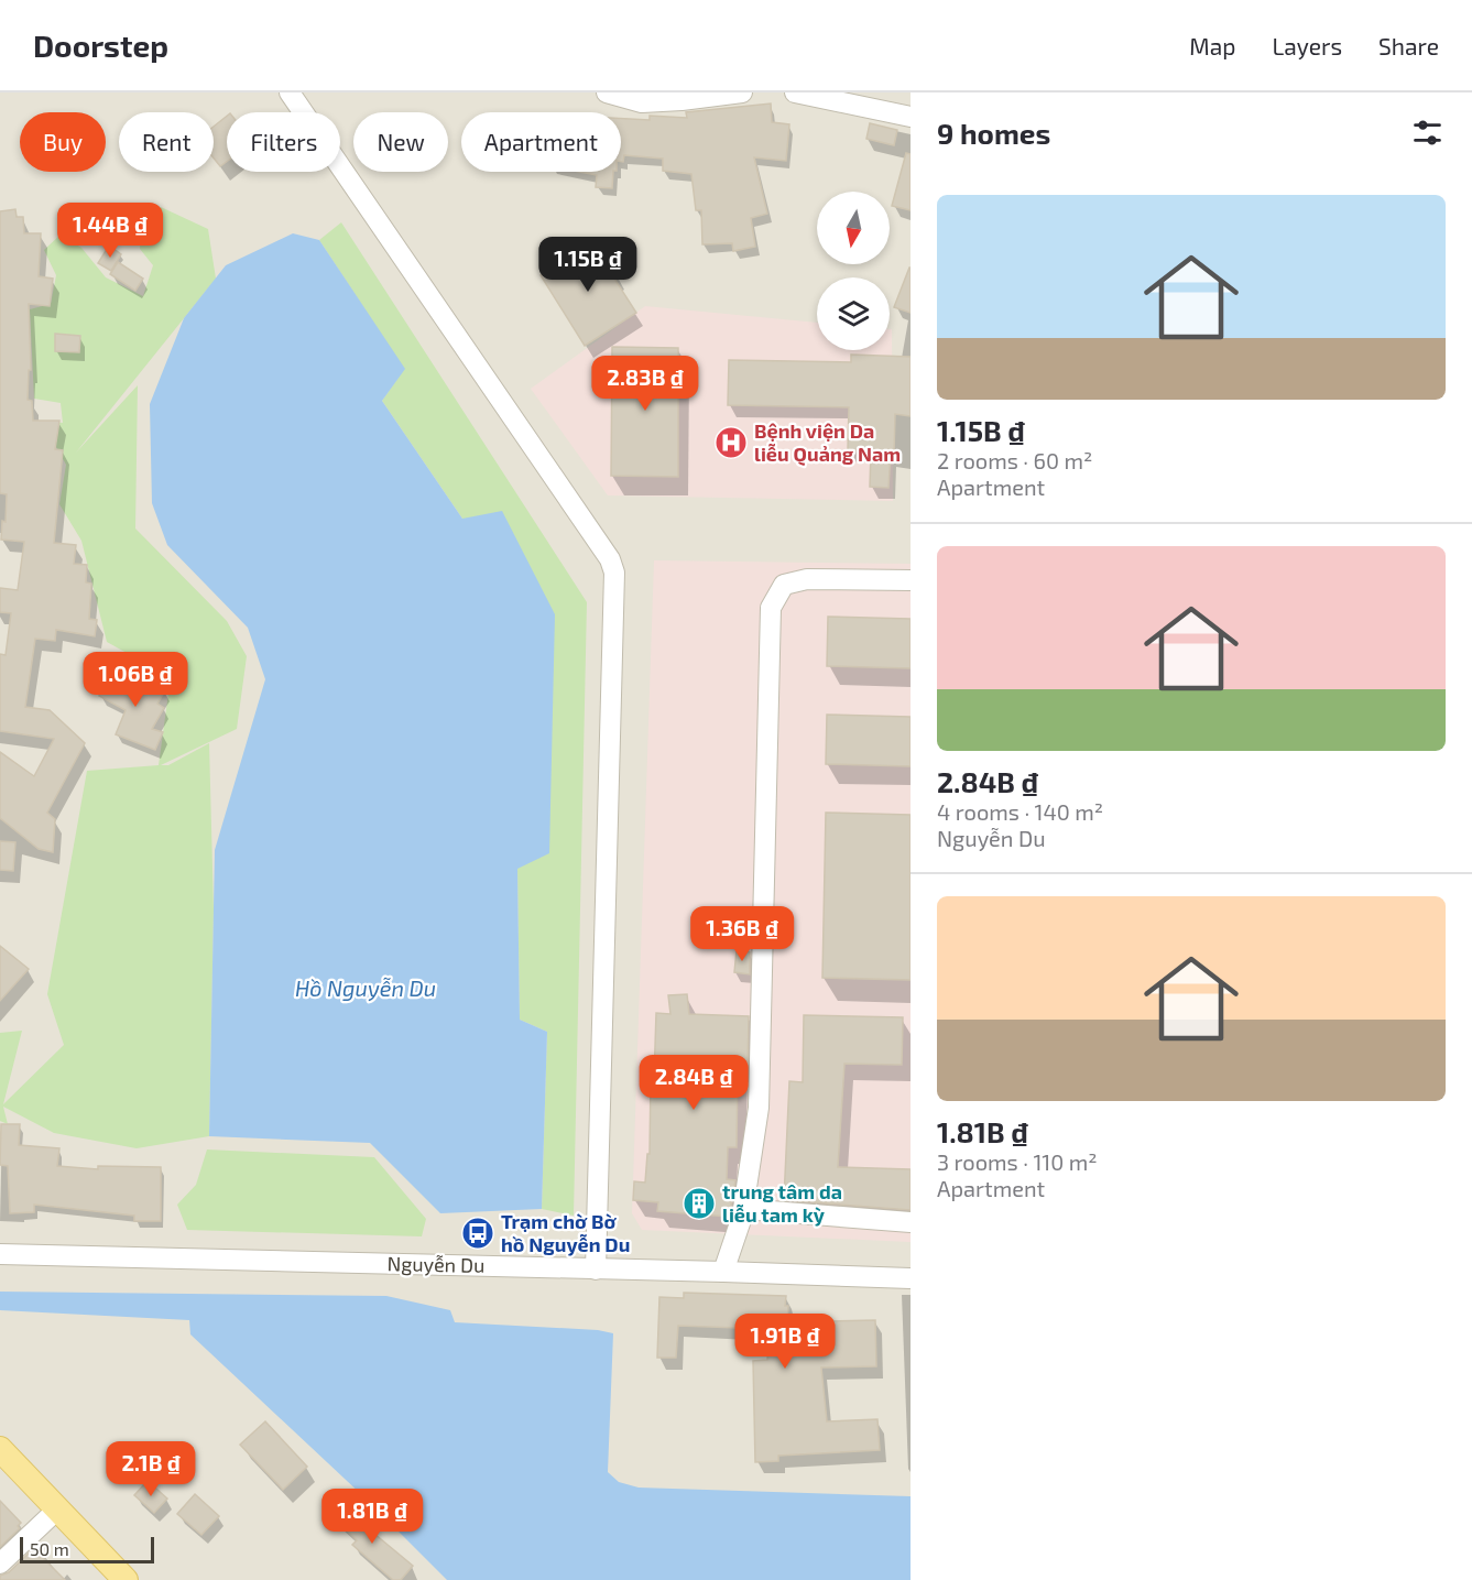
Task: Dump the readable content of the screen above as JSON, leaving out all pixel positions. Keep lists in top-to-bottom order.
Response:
{
  "streets": {
    "street": ["Nguyễn Du"]
  },
  "water": ["Hồ Nguyễn Du"],
  "places": {
    "hospital": ["Bệnh viện Da liễu Quảng Nam"],
    "building": ["trung tâm da liễu tam kỳ"],
    "bus stop": ["Trạm chờ Bờ hồ Nguyễn Du"]
  },
  "scale_bar": "50 m",
  "north": "bottom",
  "page": {
    "header": "Doorstep",
    "nav": ["Map", "Layers", "Share"],
    "heading": "9 homes",
    "chip": [
      "Buy",
      "Rent",
      "Filters",
      "New",
      "Apartment"
    ],
    "list": [
      {
        "name": "1.15B ₫",
        "note": "2 rooms · 60 m² · Apartment"
      },
      {
        "name": "2.84B ₫",
        "note": "4 rooms · 140 m² · Nguyễn Du"
      },
      {
        "name": "1.81B ₫",
        "note": "3 rooms · 110 m² · Apartment"
      }
    ],
    "price": [
      "1.44B ₫",
      "1.15B ₫",
      "2.83B ₫",
      "1.06B ₫",
      "1.36B ₫",
      "2.84B ₫",
      "1.91B ₫",
      "2.1B ₫",
      "1.81B ₫"
    ],
    "scale": "50 m"
  }
}
